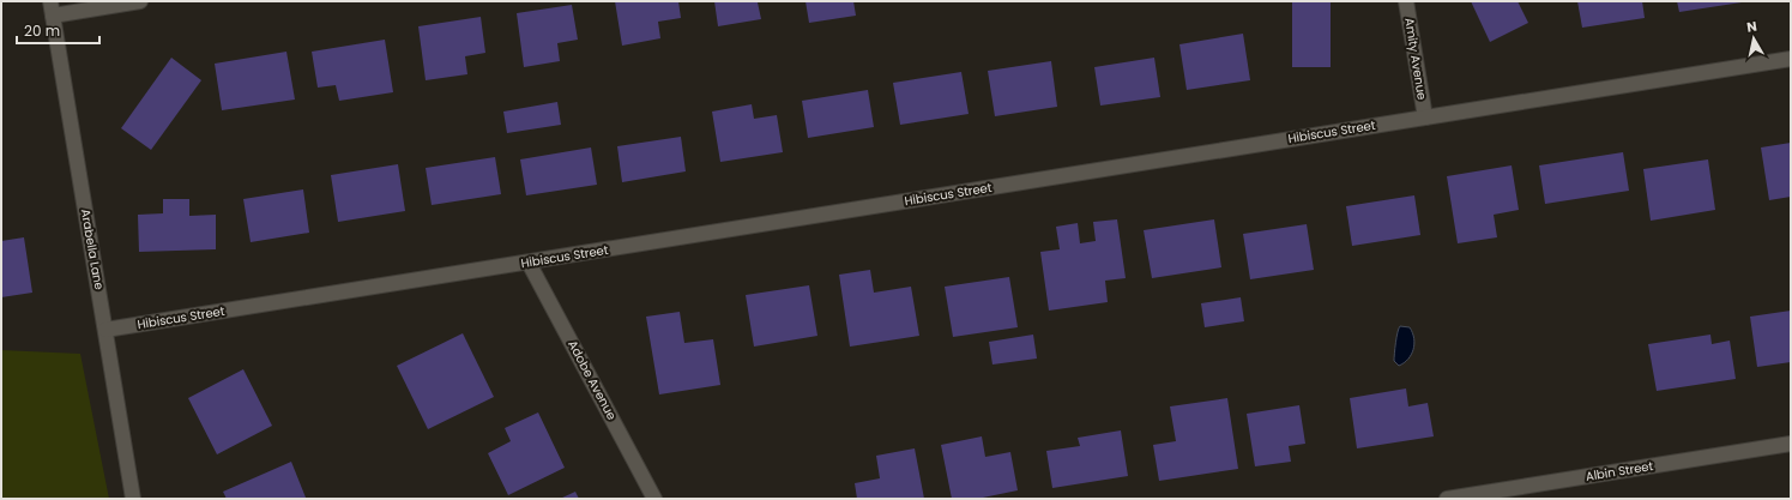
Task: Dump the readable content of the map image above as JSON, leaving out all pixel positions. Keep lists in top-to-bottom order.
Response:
{
  "streets": {
    "street": [
      "Amity Avenue",
      "Hibiscus Street",
      "Arabella Lane",
      "Adobe Avenue",
      "Albin Street"
    ]
  },
  "crossings": [
    ["Amity Avenue", "Hibiscus Street"],
    ["Hibiscus Street", "Arabella Lane"],
    ["Hibiscus Street", "Adobe Avenue"]
  ],
  "scale_bar": "20 m",
  "north": "top"
}
